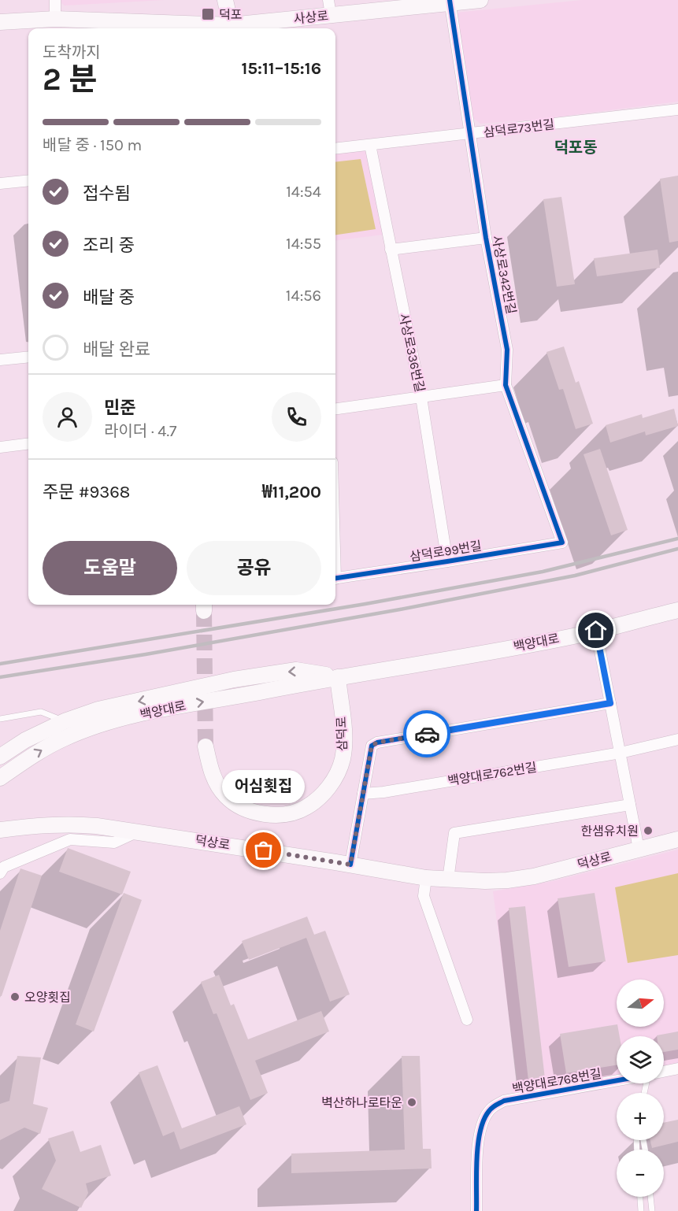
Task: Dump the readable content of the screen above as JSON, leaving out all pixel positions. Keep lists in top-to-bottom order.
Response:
{
  "streets": {
    "main road": [
      "사상로",
      "백양대로",
      "삼덕로",
      "덕상로"
    ],
    "street": [
      "삼덕로73번길",
      "사상로342번길",
      "사상로336번길",
      "삼덕로99번길",
      "백양대로762번길",
      "백양대로768번길"
    ]
  },
  "crossings": [
    ["사상로", "사상로342번길"],
    ["삼덕로73번길", "사상로342번길"],
    ["삼덕로73번길", "사상로336번길"],
    ["사상로342번길", "사상로336번길"],
    ["사상로342번길", "삼덕로99번길"],
    ["사상로336번길", "삼덕로99번길"],
    ["백양대로", "삼덕로"]
  ],
  "districts": ["덕포동"],
  "places": {
    "transit": ["덕포"],
    "other": [
      "한샘유치원",
      "어심횟집",
      "오양횟집",
      "벽산하나로타운"
    ]
  },
  "north": "right",
  "page": {
    "heading": ["2 분", "도착까지", "15:11–15:16"],
    "panel": [
      "민준",
      "라이더 · 4.7",
      "주문 #9368",
      "₩11,200"
    ],
    "bar": "배달 중 · 150 m",
    "list": [
      ["접수됨", "14:54"],
      ["조리 중", "14:55"],
      ["배달 중", "14:56"],
      "배달 완료"
    ],
    "buttons": ["도움말", "공유"],
    "bubble": "어심횟집",
    "map_buttons": ["+", "−"]
  }
}
